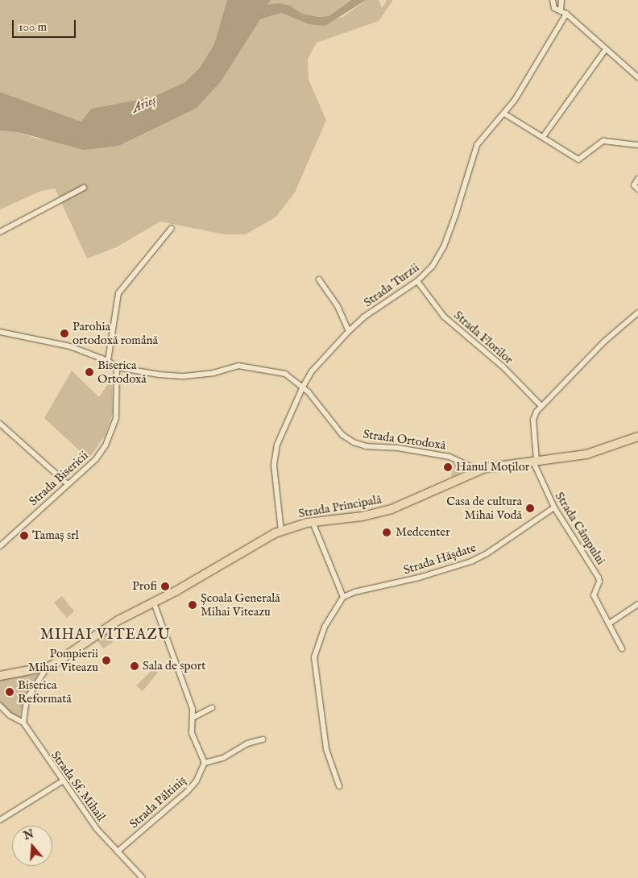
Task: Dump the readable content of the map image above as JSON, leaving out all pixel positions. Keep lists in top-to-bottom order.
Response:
{
  "streets": {
    "main road": ["Strada Principală"],
    "street": [
      "Strada Turzii",
      "Strada Florilor",
      "Strada Ortodoxă",
      "Strada Bisericii",
      "Strada Câmpului",
      "Strada Hășdate",
      "Strada Sf. Mihail",
      "Strada Păltiniș"
    ]
  },
  "crossings": [
    ["Strada Turzii", "Strada Florilor"],
    ["Strada Turzii", "Strada Ortodoxă"],
    ["Strada Turzii", "Strada Principală"],
    ["Strada Ortodoxă", "Strada Bisericii"],
    ["Strada Ortodoxă", "Strada Principală"],
    ["Strada Principală", "Strada Câmpului"],
    ["Strada Câmpului", "Strada Hășdate"],
    ["Strada Sf. Mihail", "Strada Păltiniș"]
  ],
  "districts": ["MIHAI VITEAZU"],
  "water": ["Arieș"],
  "places": [
    "Parohia ortodoxă română",
    "Biserica Ortodoxă",
    "Hanul Moților",
    "Casa de cultura Mihai Vodă",
    "Medcenter",
    "Tamaș srl",
    "Profi",
    "Școala Generală Mihai Viteazu",
    "Pompierii Mihai Viteazu",
    "Sala de sport",
    "Biserica Reformată"
  ],
  "scale_bar": "100 m",
  "north": "top"
}
